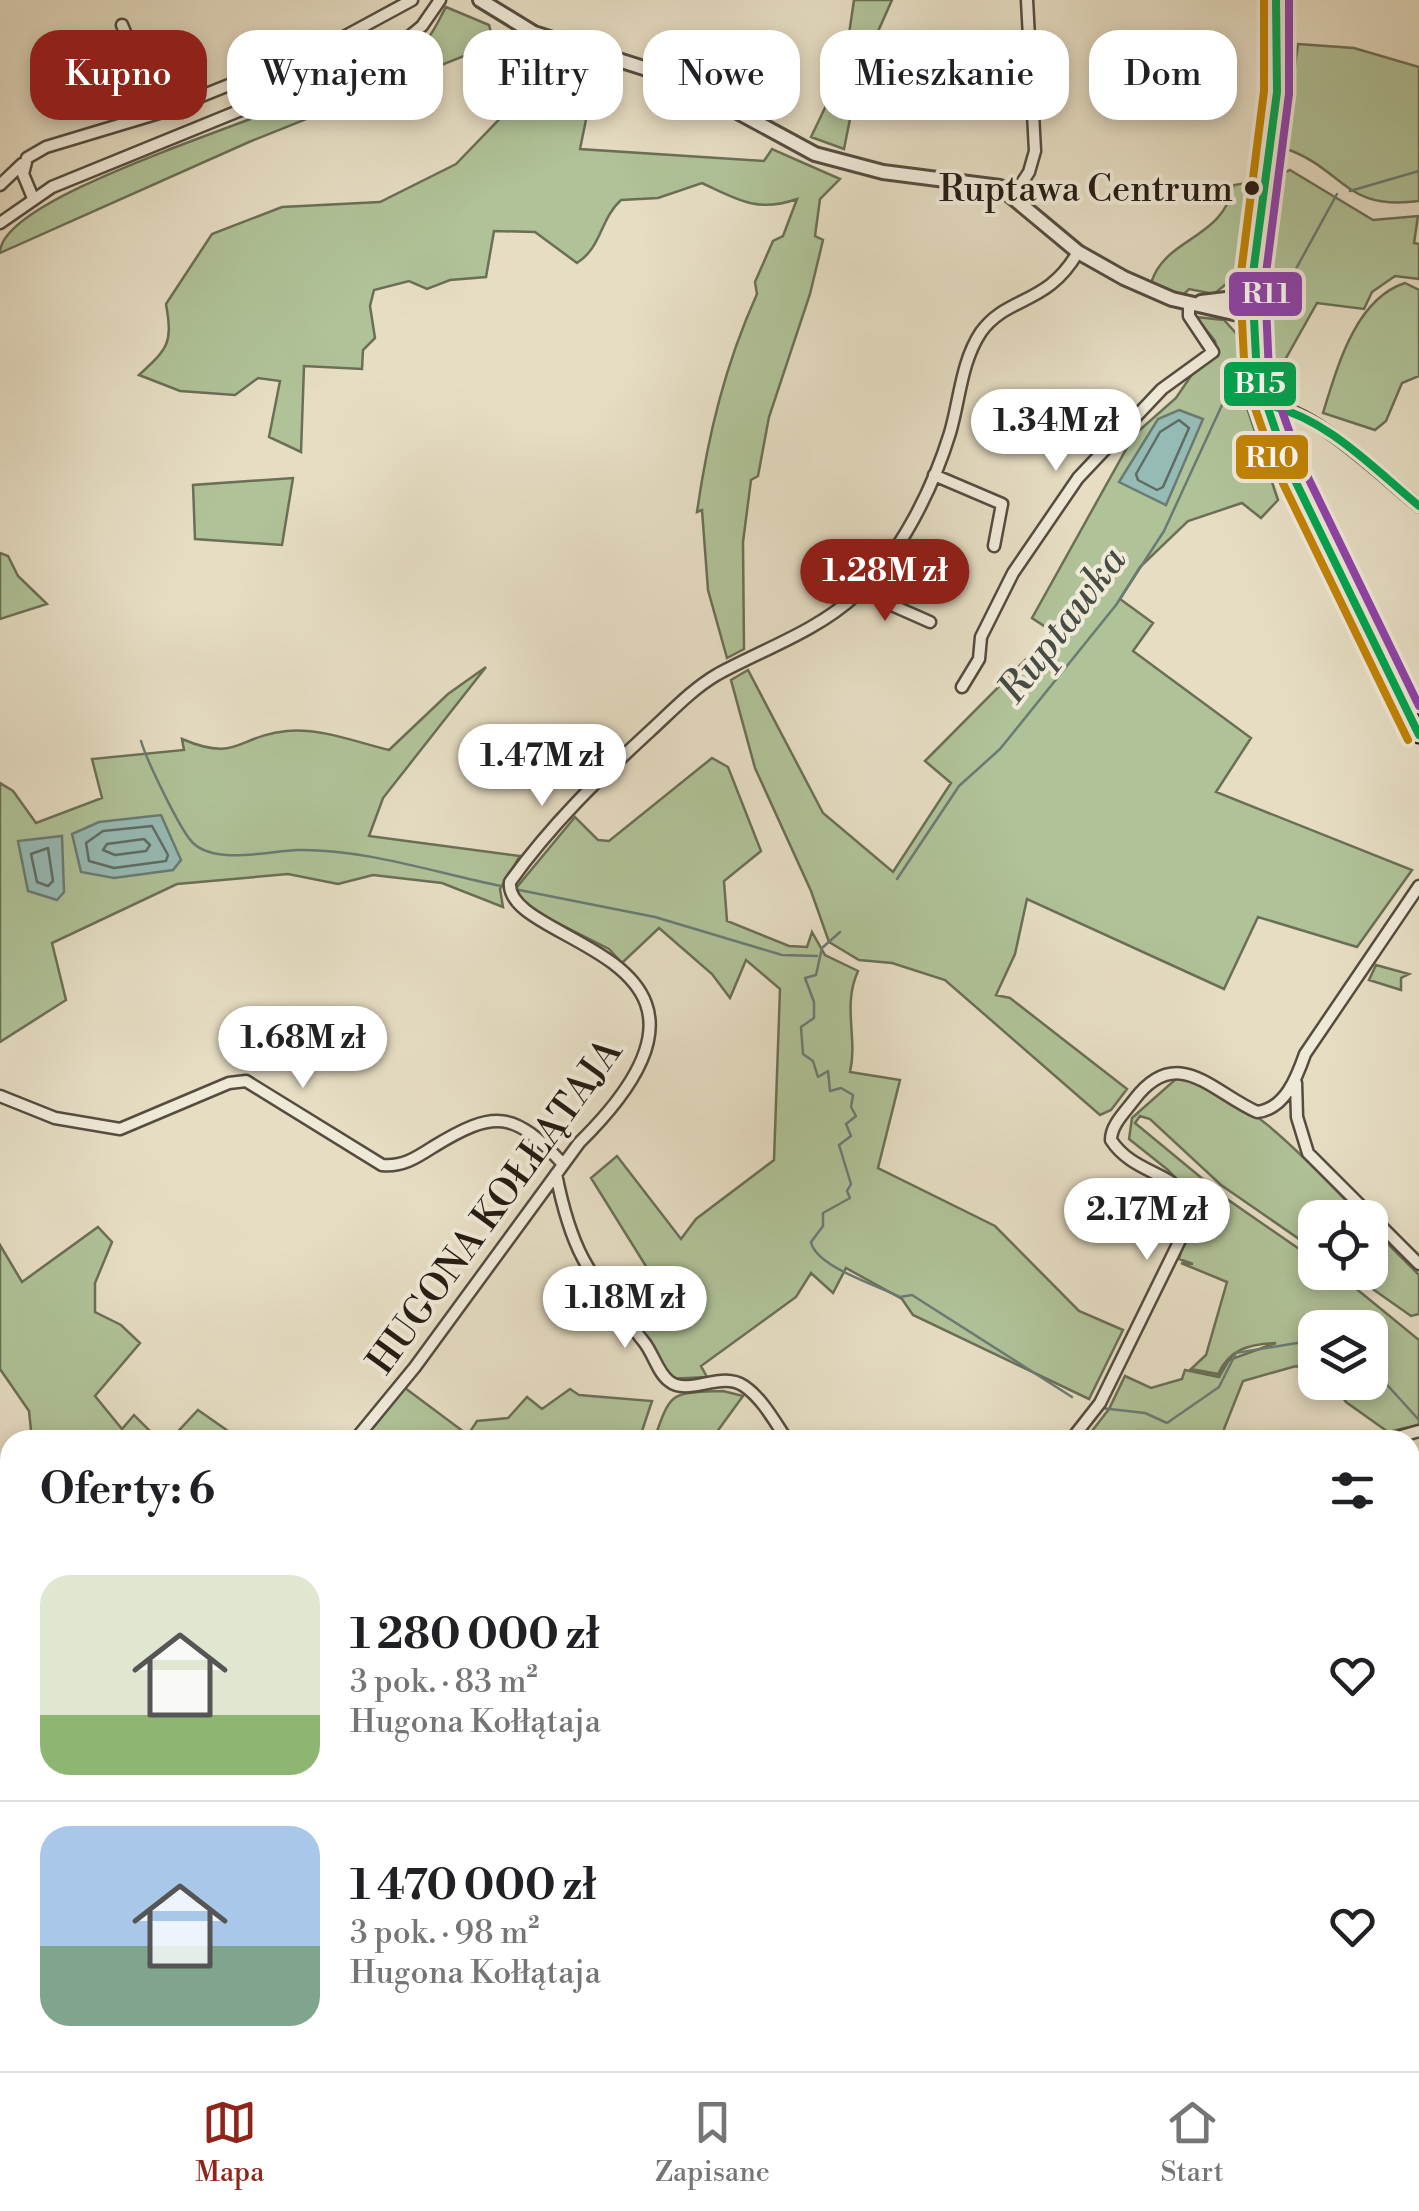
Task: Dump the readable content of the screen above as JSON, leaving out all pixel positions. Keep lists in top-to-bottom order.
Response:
{
  "streets": {
    "street": ["HUGONA KOŁŁĄTAJA"]
  },
  "water": ["Ruptawka"],
  "places": ["Ruptawa Centrum"],
  "lines": ["transit line B15", "transit line R10", "transit line R11"],
  "page": {
    "chip": [
      "Kupno",
      "Wynajem",
      "Filtry",
      "Nowe",
      "Mieszkanie",
      "Dom"
    ],
    "price": [
      "1.34M zł",
      "1.28M zł",
      "1.47M zł",
      "1.68M zł",
      "2.17M zł",
      "1.18M zł"
    ],
    "heading": "Oferty: 6",
    "list": [
      {
        "name": "1 280 000 zł",
        "note": "3 pok. · 83 m² · Hugona Kołłątaja"
      },
      {
        "name": "1 470 000 zł",
        "note": "3 pok. · 98 m² · Hugona Kołłątaja"
      }
    ],
    "tabs": ["Mapa", "Zapisane", "Start"]
  }
}
